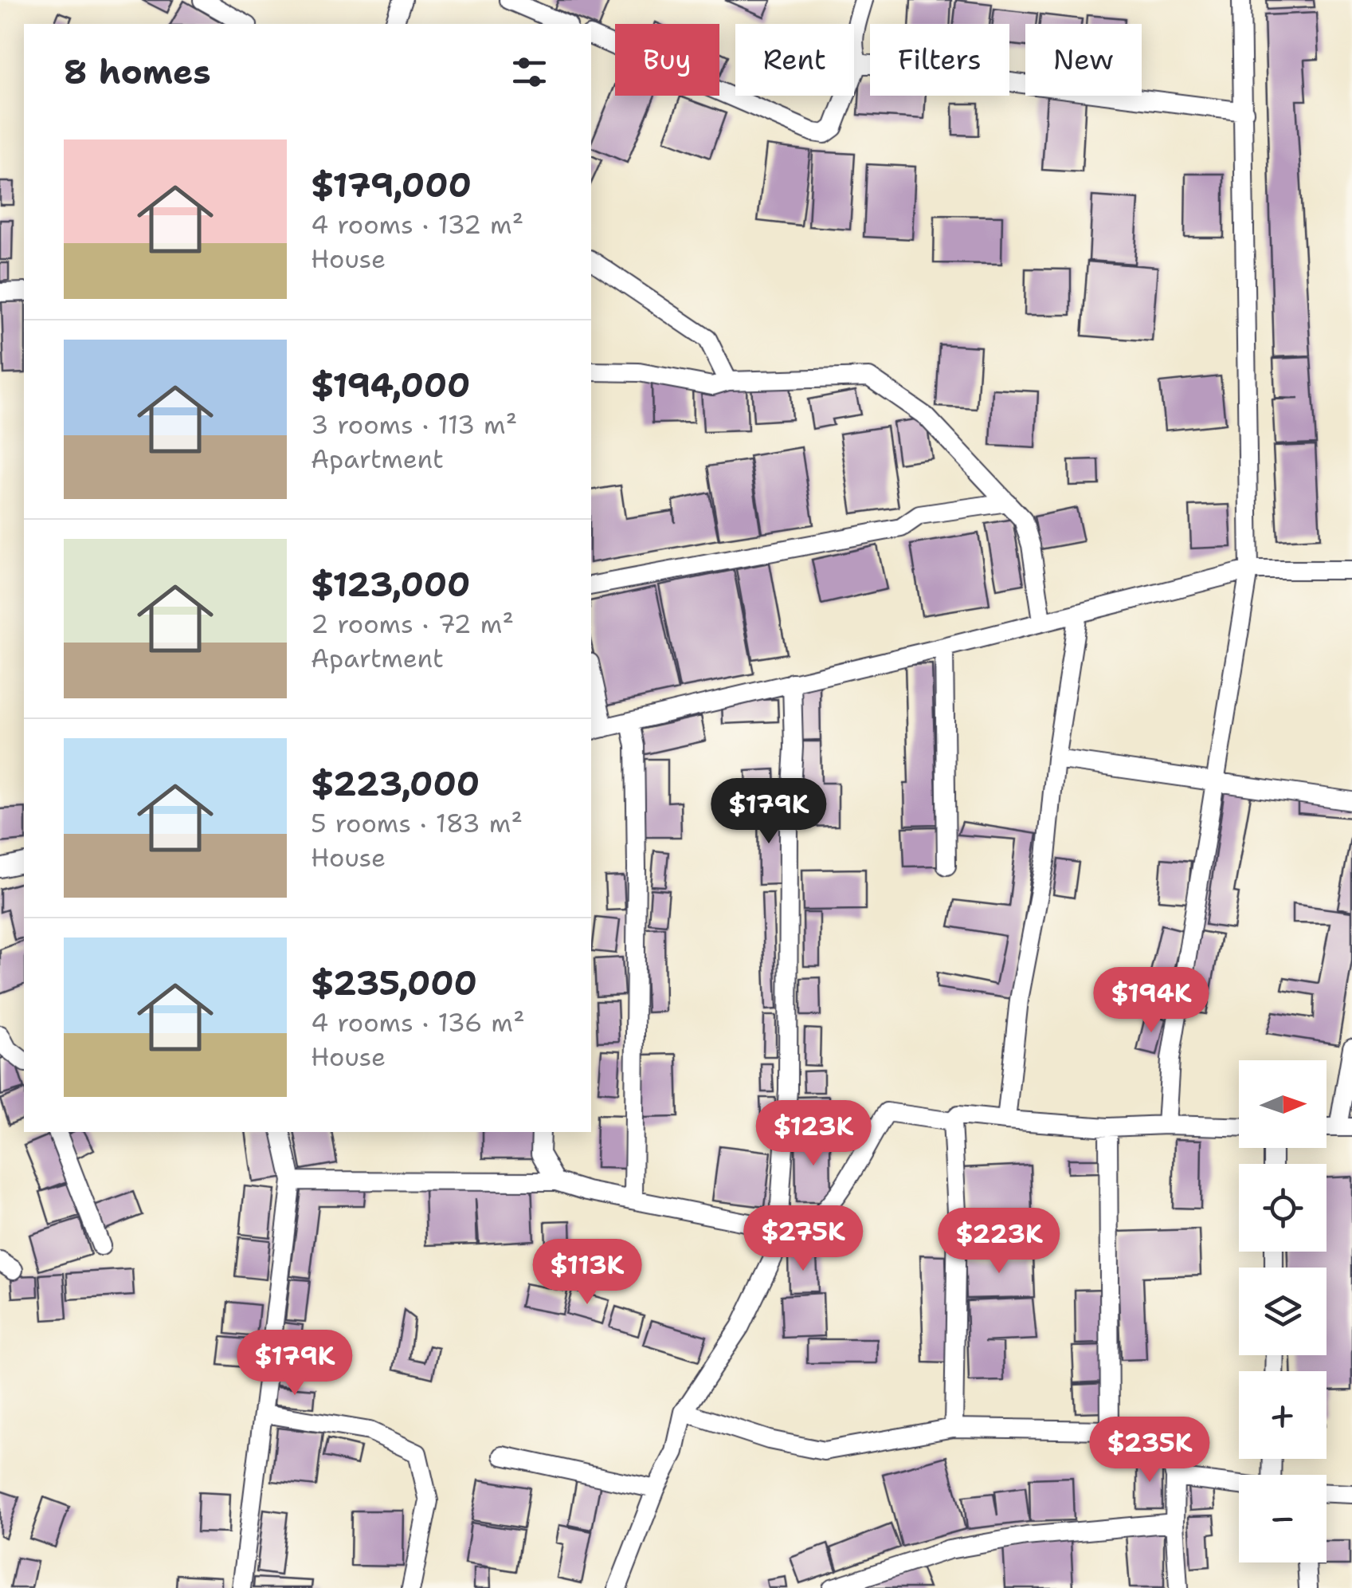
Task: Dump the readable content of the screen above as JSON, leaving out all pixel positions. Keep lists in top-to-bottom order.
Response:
{
  "north": "right",
  "page": {
    "chip": [
      "Buy",
      "Rent",
      "Filters",
      "New"
    ],
    "heading": "8 homes",
    "list": [
      {
        "name": "$179,000",
        "note": "4 rooms · 132 m² · House"
      },
      {
        "name": "$194,000",
        "note": "3 rooms · 113 m² · Apartment"
      },
      {
        "name": "$123,000",
        "note": "2 rooms · 72 m² · Apartment"
      },
      {
        "name": "$223,000",
        "note": "5 rooms · 183 m² · House"
      },
      {
        "name": "$235,000",
        "note": "4 rooms · 136 m² · House"
      }
    ],
    "price": [
      "$179K",
      "$194K",
      "$123K",
      "$275K",
      "$223K",
      "$113K",
      "$179K",
      "$235K"
    ],
    "map_buttons": ["+", "−"]
  }
}
